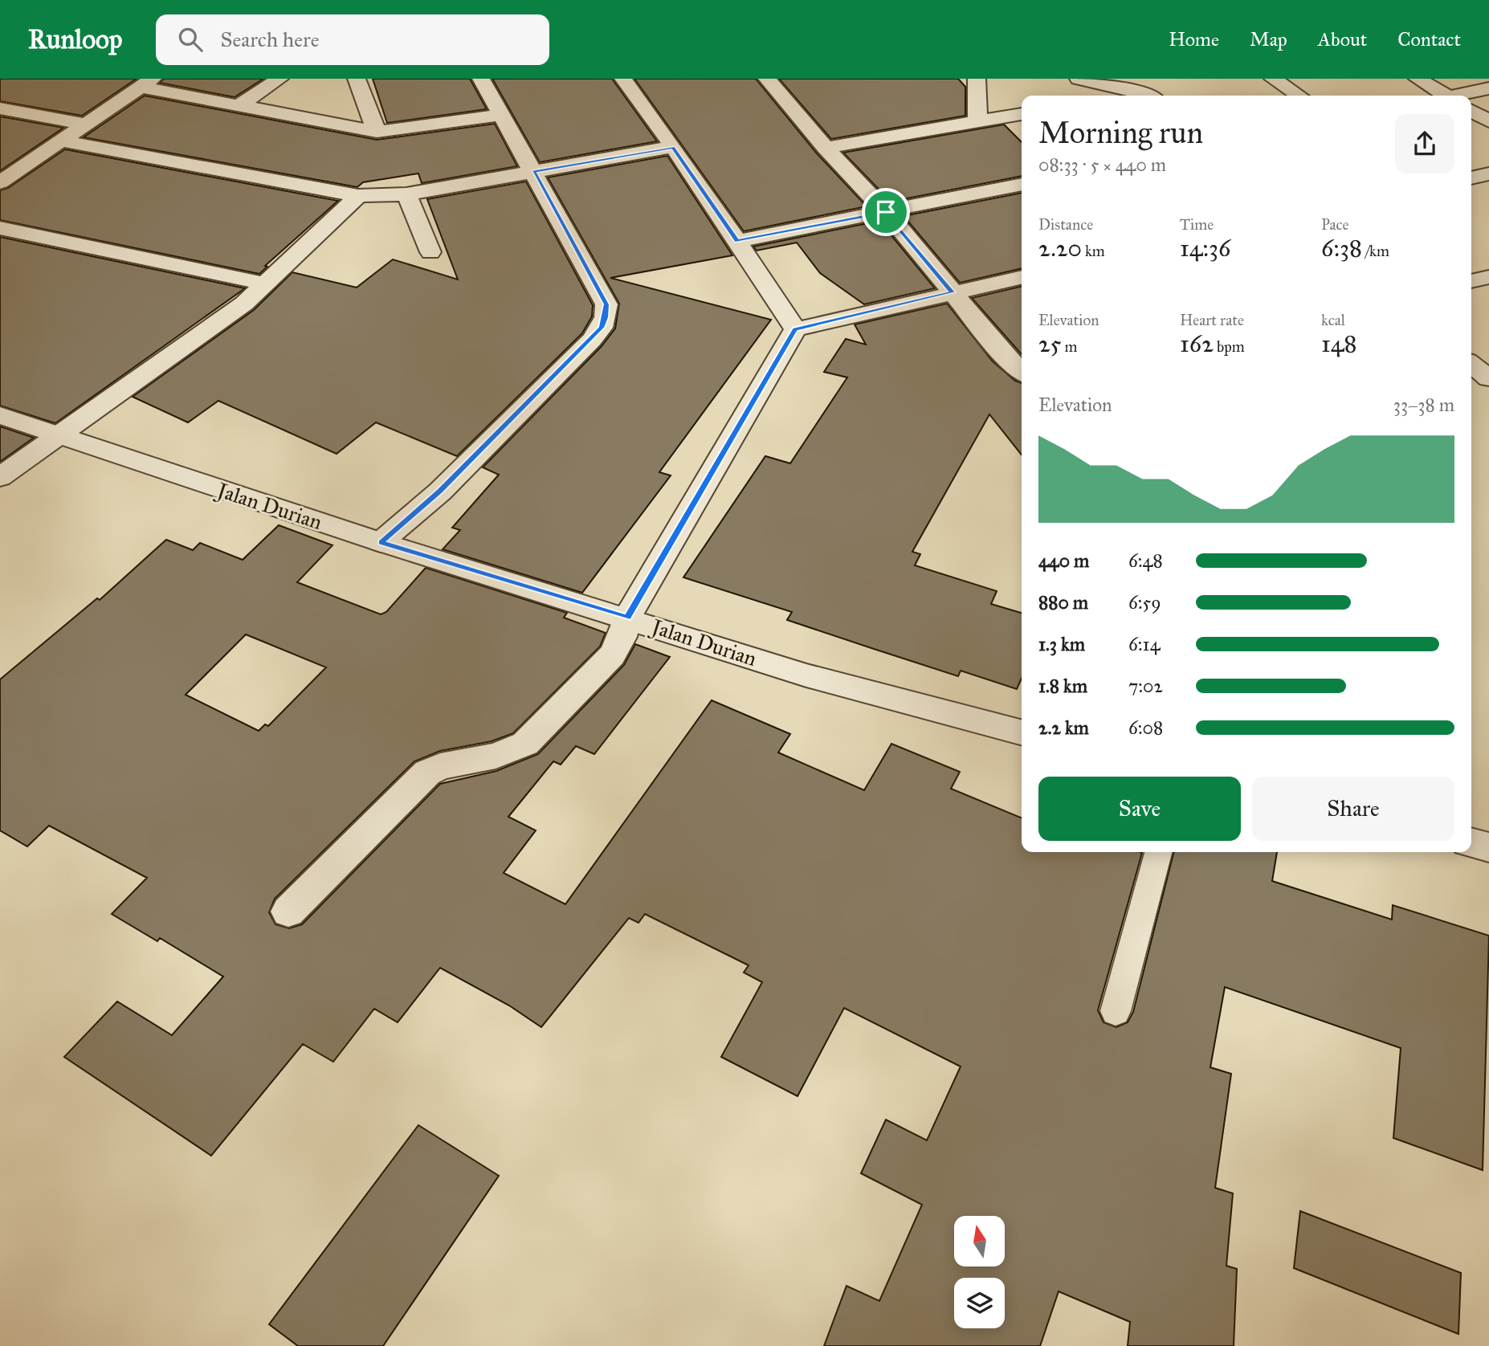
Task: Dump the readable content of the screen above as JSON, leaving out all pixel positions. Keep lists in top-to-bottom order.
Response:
{
  "streets": {
    "street": ["Jalan Durian"]
  },
  "north": "top",
  "page": {
    "header": "Runloop",
    "search": "Search here",
    "nav": [
      "Home",
      "Map",
      "About",
      "Contact"
    ],
    "heading": ["Morning run", "08:33 · 5 × 440 m"],
    "stats": [
      ["Distance", "2.20 km"],
      ["Time", "14:36"],
      ["Pace", "6:38 /km"],
      ["Elevation", "25 m"],
      ["Heart rate", "162 bpm"],
      ["kcal", "148"]
    ],
    "chart": ["Elevation", "33–38 m"],
    "list": [
      {
        "name": "440 m",
        "note": "6:48"
      },
      {
        "name": "880 m",
        "note": "6:59"
      },
      {
        "name": "1.3 km",
        "note": "6:14"
      },
      {
        "name": "1.8 km",
        "note": "7:02"
      },
      {
        "name": "2.2 km",
        "note": "6:08"
      }
    ],
    "buttons": ["Save", "Share"]
  }
}
